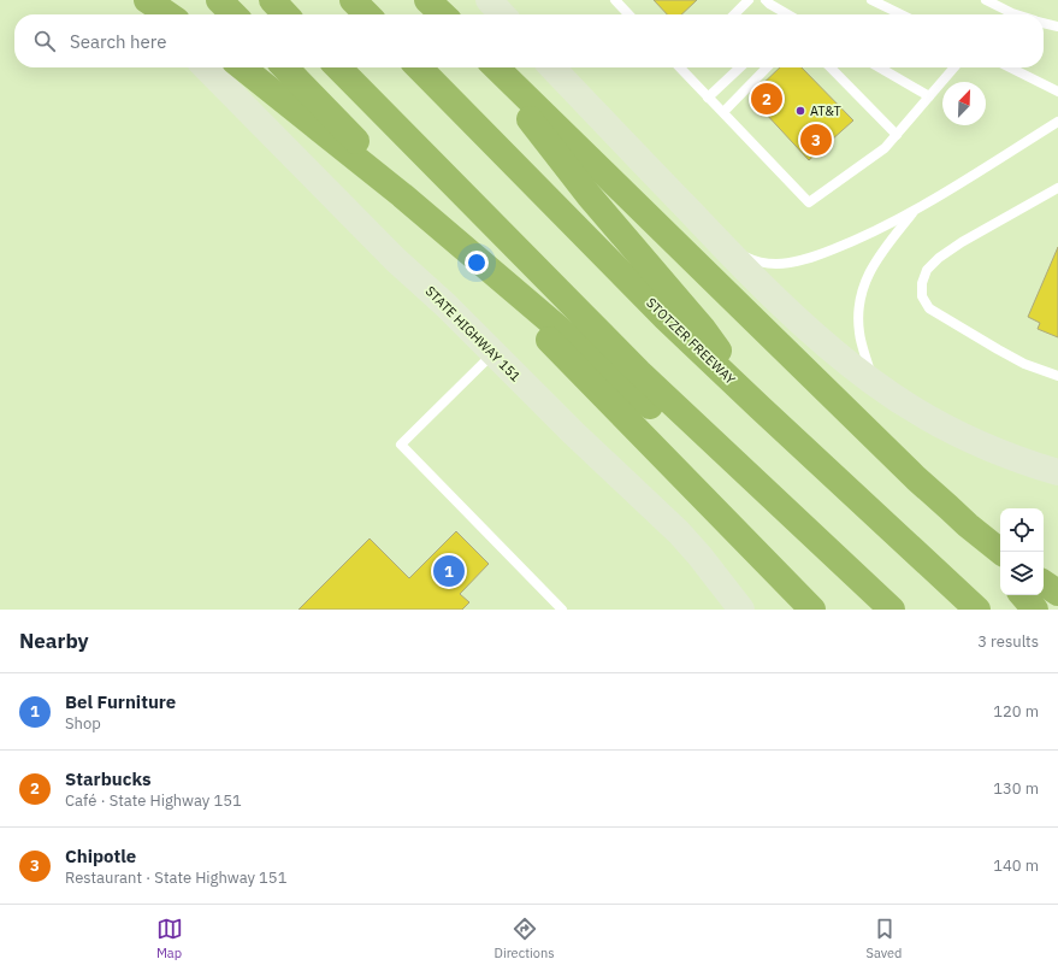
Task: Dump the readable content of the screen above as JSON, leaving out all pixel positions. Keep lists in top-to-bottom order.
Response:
{
  "streets": {
    "highway": ["STOTZER FREEWAY"],
    "main road": ["STATE HIGHWAY 151"]
  },
  "places": ["AT&T"],
  "north": "top right",
  "page": {
    "search": "Search here",
    "pins": ["2", "3", "1"],
    "heading": ["Nearby", "3 results"],
    "list": [
      {
        "mark": "1",
        "name": "Bel Furniture",
        "note": "Shop",
        "value": "120 m"
      },
      {
        "mark": "2",
        "name": "Starbucks",
        "note": "Café · State Highway 151",
        "value": "130 m"
      },
      {
        "mark": "3",
        "name": "Chipotle",
        "note": "Restaurant · State Highway 151",
        "value": "140 m"
      }
    ],
    "nav": ["Map", "Directions", "Saved"]
  }
}
